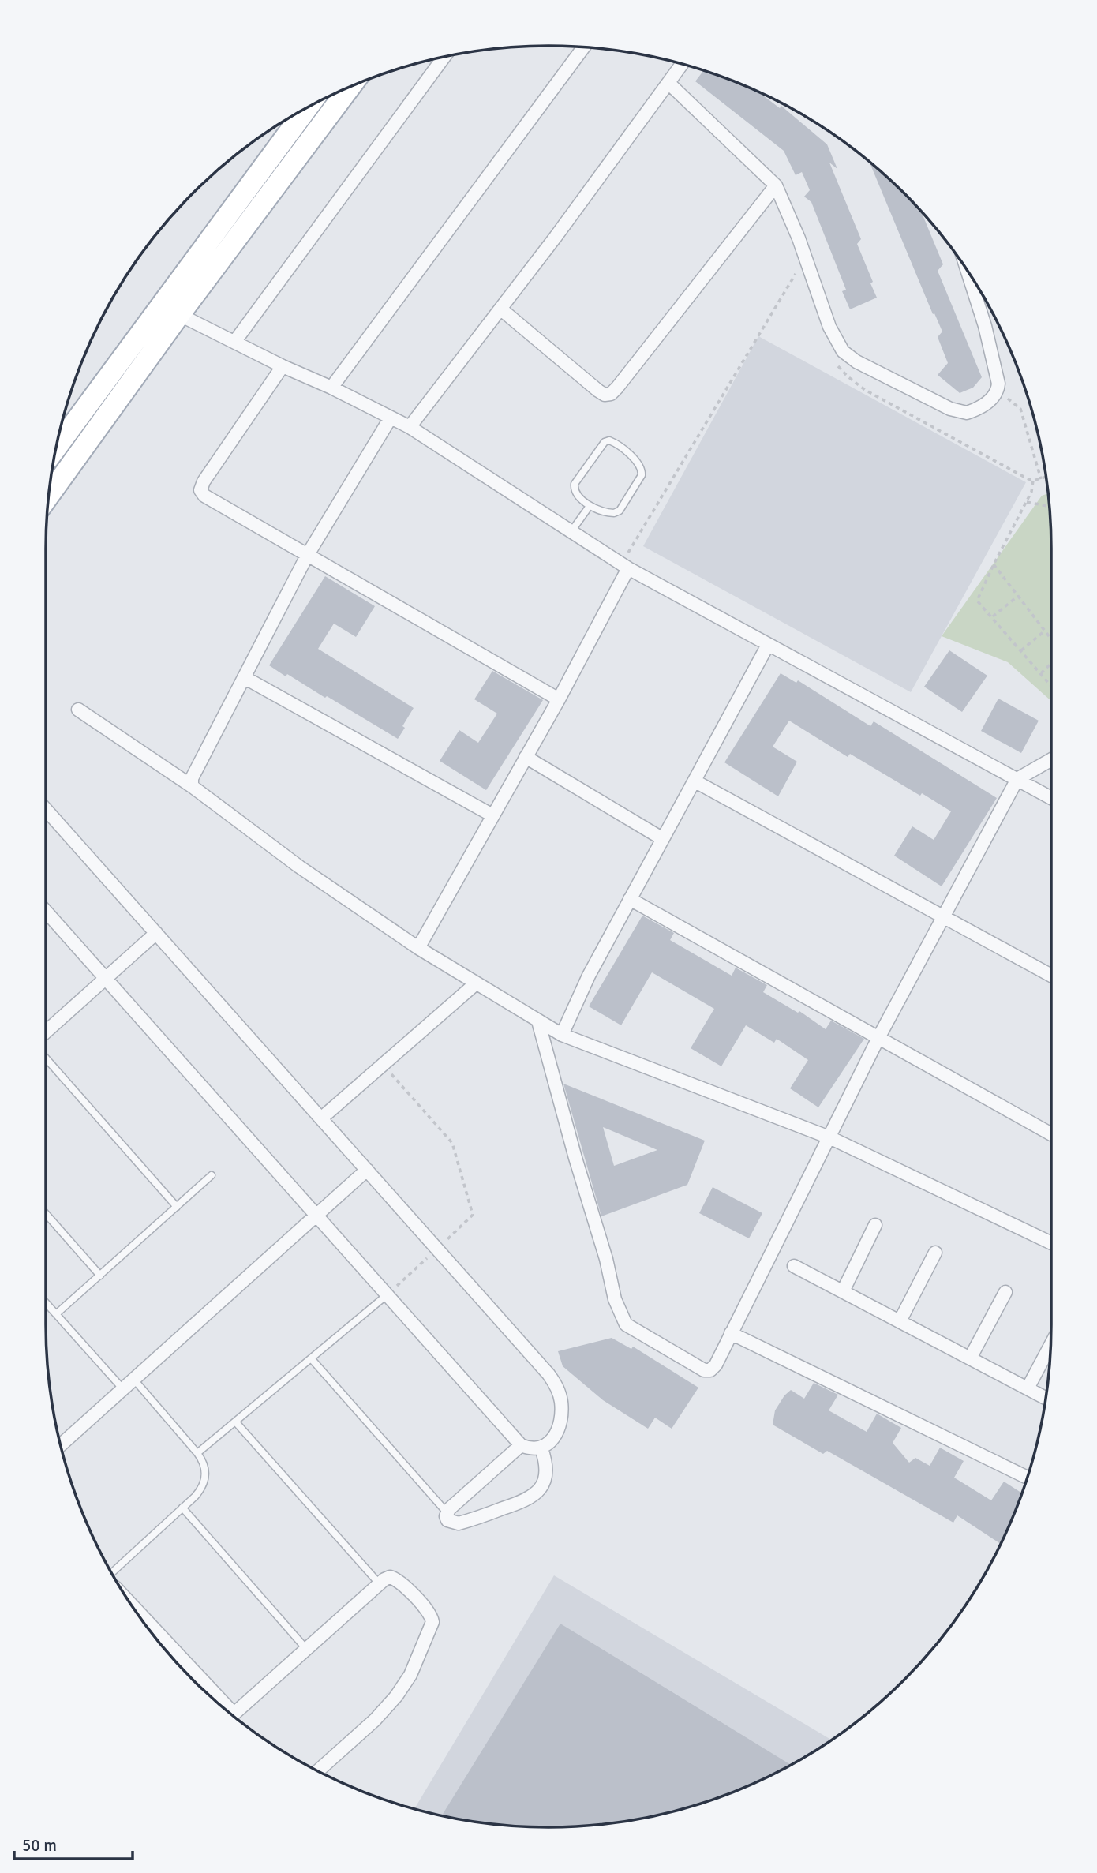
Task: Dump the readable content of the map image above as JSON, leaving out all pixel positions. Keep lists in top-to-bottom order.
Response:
{
  "scale_bar": "50 m"
}
